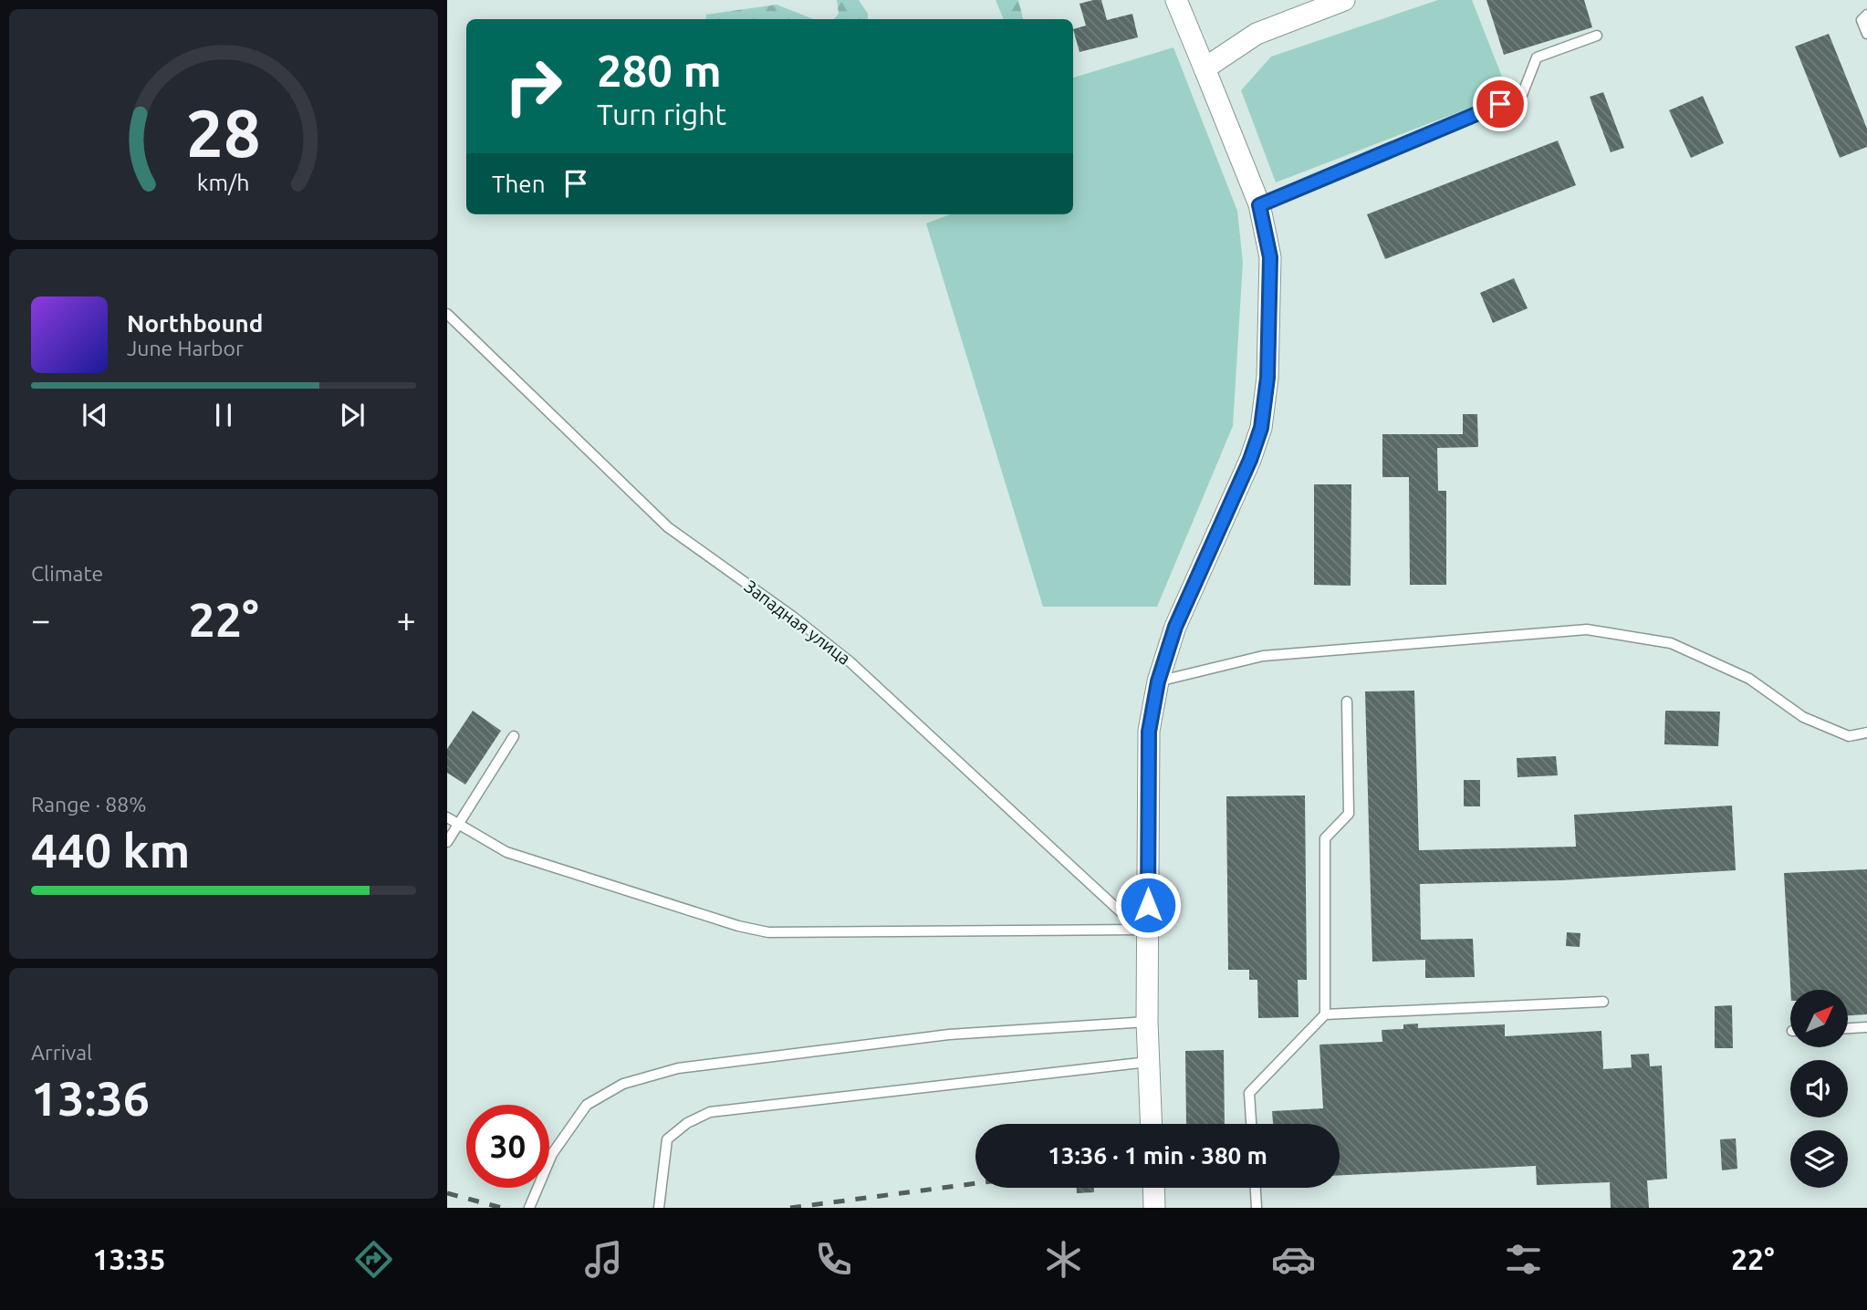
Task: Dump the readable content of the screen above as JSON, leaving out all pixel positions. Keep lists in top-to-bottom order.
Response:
{
  "streets": {
    "lane": ["Западная улица"]
  },
  "north": "top right",
  "page": {
    "turn": ["280 m", "Turn right"],
    "then": "Then",
    "song": ["Northbound", "June Harbor"],
    "tile": [
      "Climate",
      ["Range · 88%", "440 km"],
      ["Arrival", "13:36"]
    ],
    "heat": ["−", "22°", "+"],
    "limit": "30",
    "trip": "13:36 · 1 min · 380 m",
    "tabs": ["13:35", "22°"],
    "gauge": ["28", "km/h"]
  }
}
